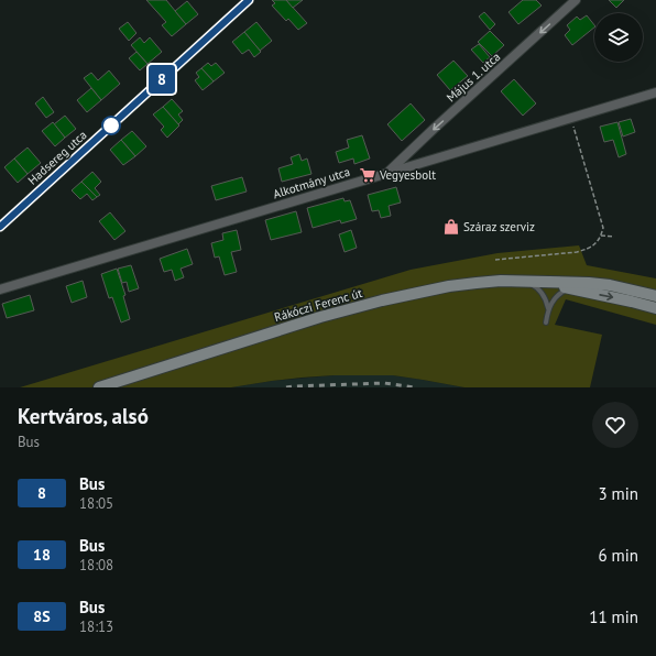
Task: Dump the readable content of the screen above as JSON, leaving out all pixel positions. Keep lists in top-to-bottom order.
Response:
{
  "streets": {
    "main road": ["Rákóczi Ferenc út"],
    "street": ["Május 1. utca", "Hadsereg utca", "Alkotmány utca"]
  },
  "crossings": [
    ["Május 1. utca", "Alkotmány utca"]
  ],
  "one_way": ["Május 1. utca"],
  "places": {
    "supermarket": ["Vegyesbolt"],
    "shop": ["Száraz szerviz"]
  },
  "lines": ["bus line 8"],
  "page": {
    "on_map": "8",
    "heading": ["Kertváros, alsó", "Bus"],
    "list": [
      {
        "mark": "8",
        "name": "Bus",
        "note": "18:05",
        "value": "3 min"
      },
      {
        "mark": "18",
        "name": "Bus",
        "note": "18:08",
        "value": "6 min"
      },
      {
        "mark": "8S",
        "name": "Bus",
        "note": "18:13",
        "value": "11 min"
      }
    ]
  }
}
